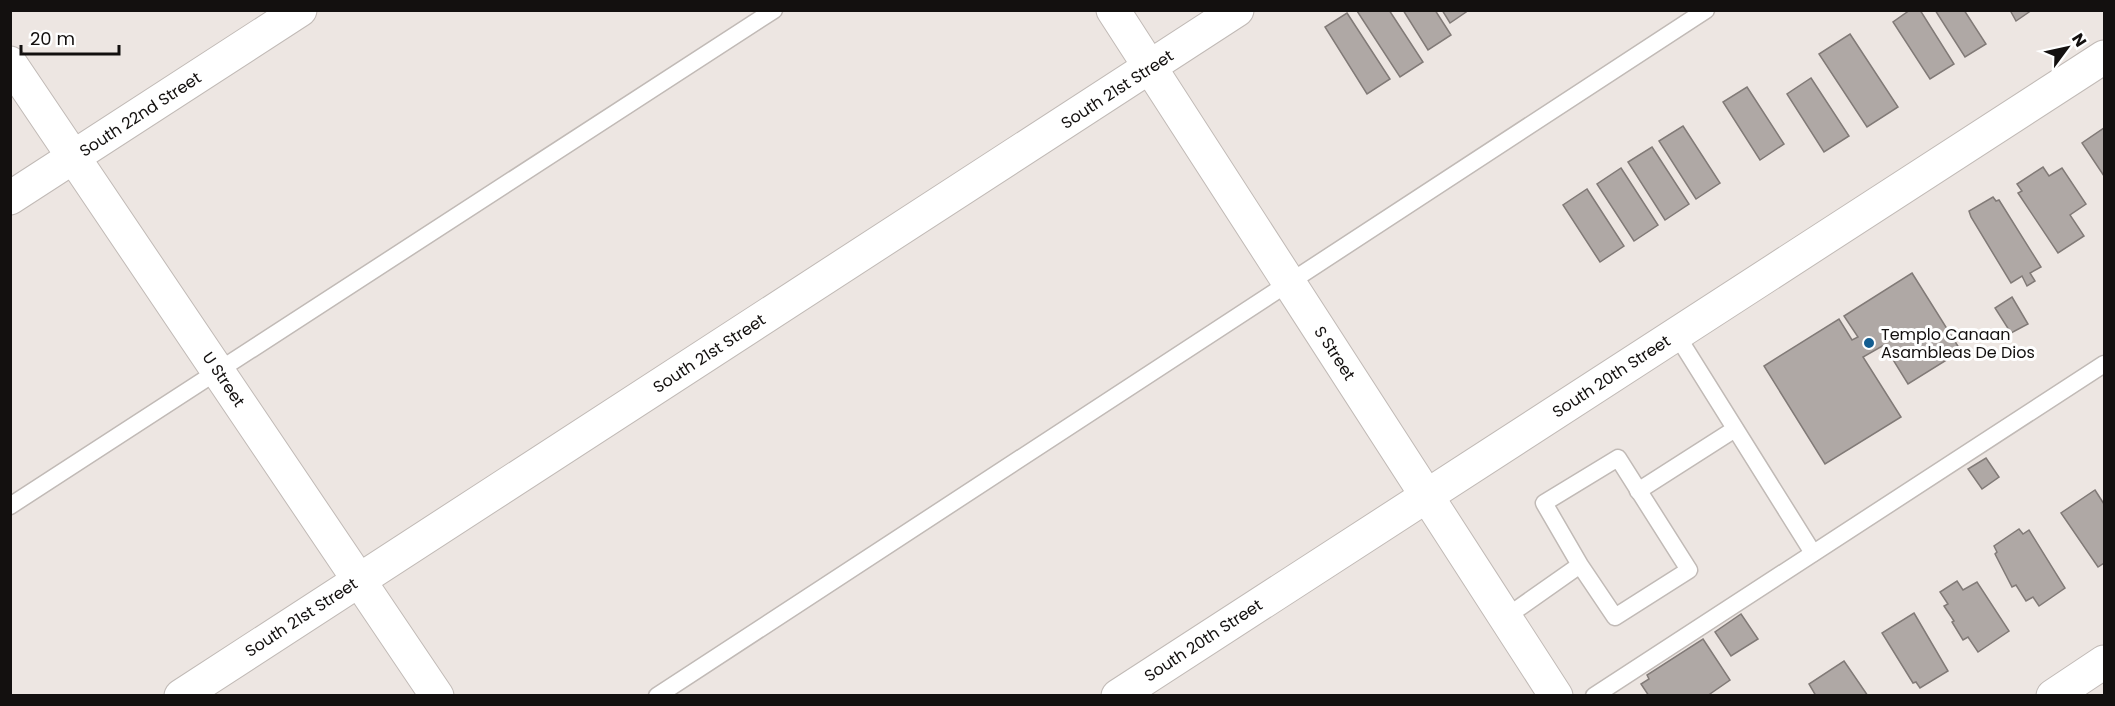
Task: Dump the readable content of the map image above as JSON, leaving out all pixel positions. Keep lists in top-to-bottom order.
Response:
{
  "streets": {
    "street": [
      "South 21st Street",
      "South 22nd Street",
      "S Street",
      "South 20th Street",
      "U Street"
    ]
  },
  "crossings": [
    ["South 21st Street", "S Street"],
    ["South 21st Street", "U Street"],
    ["South 22nd Street", "U Street"],
    ["S Street", "South 20th Street"]
  ],
  "places": ["Templo Canaan Asambleas De Dios"],
  "scale_bar": "20 m",
  "north": "top right"
}
